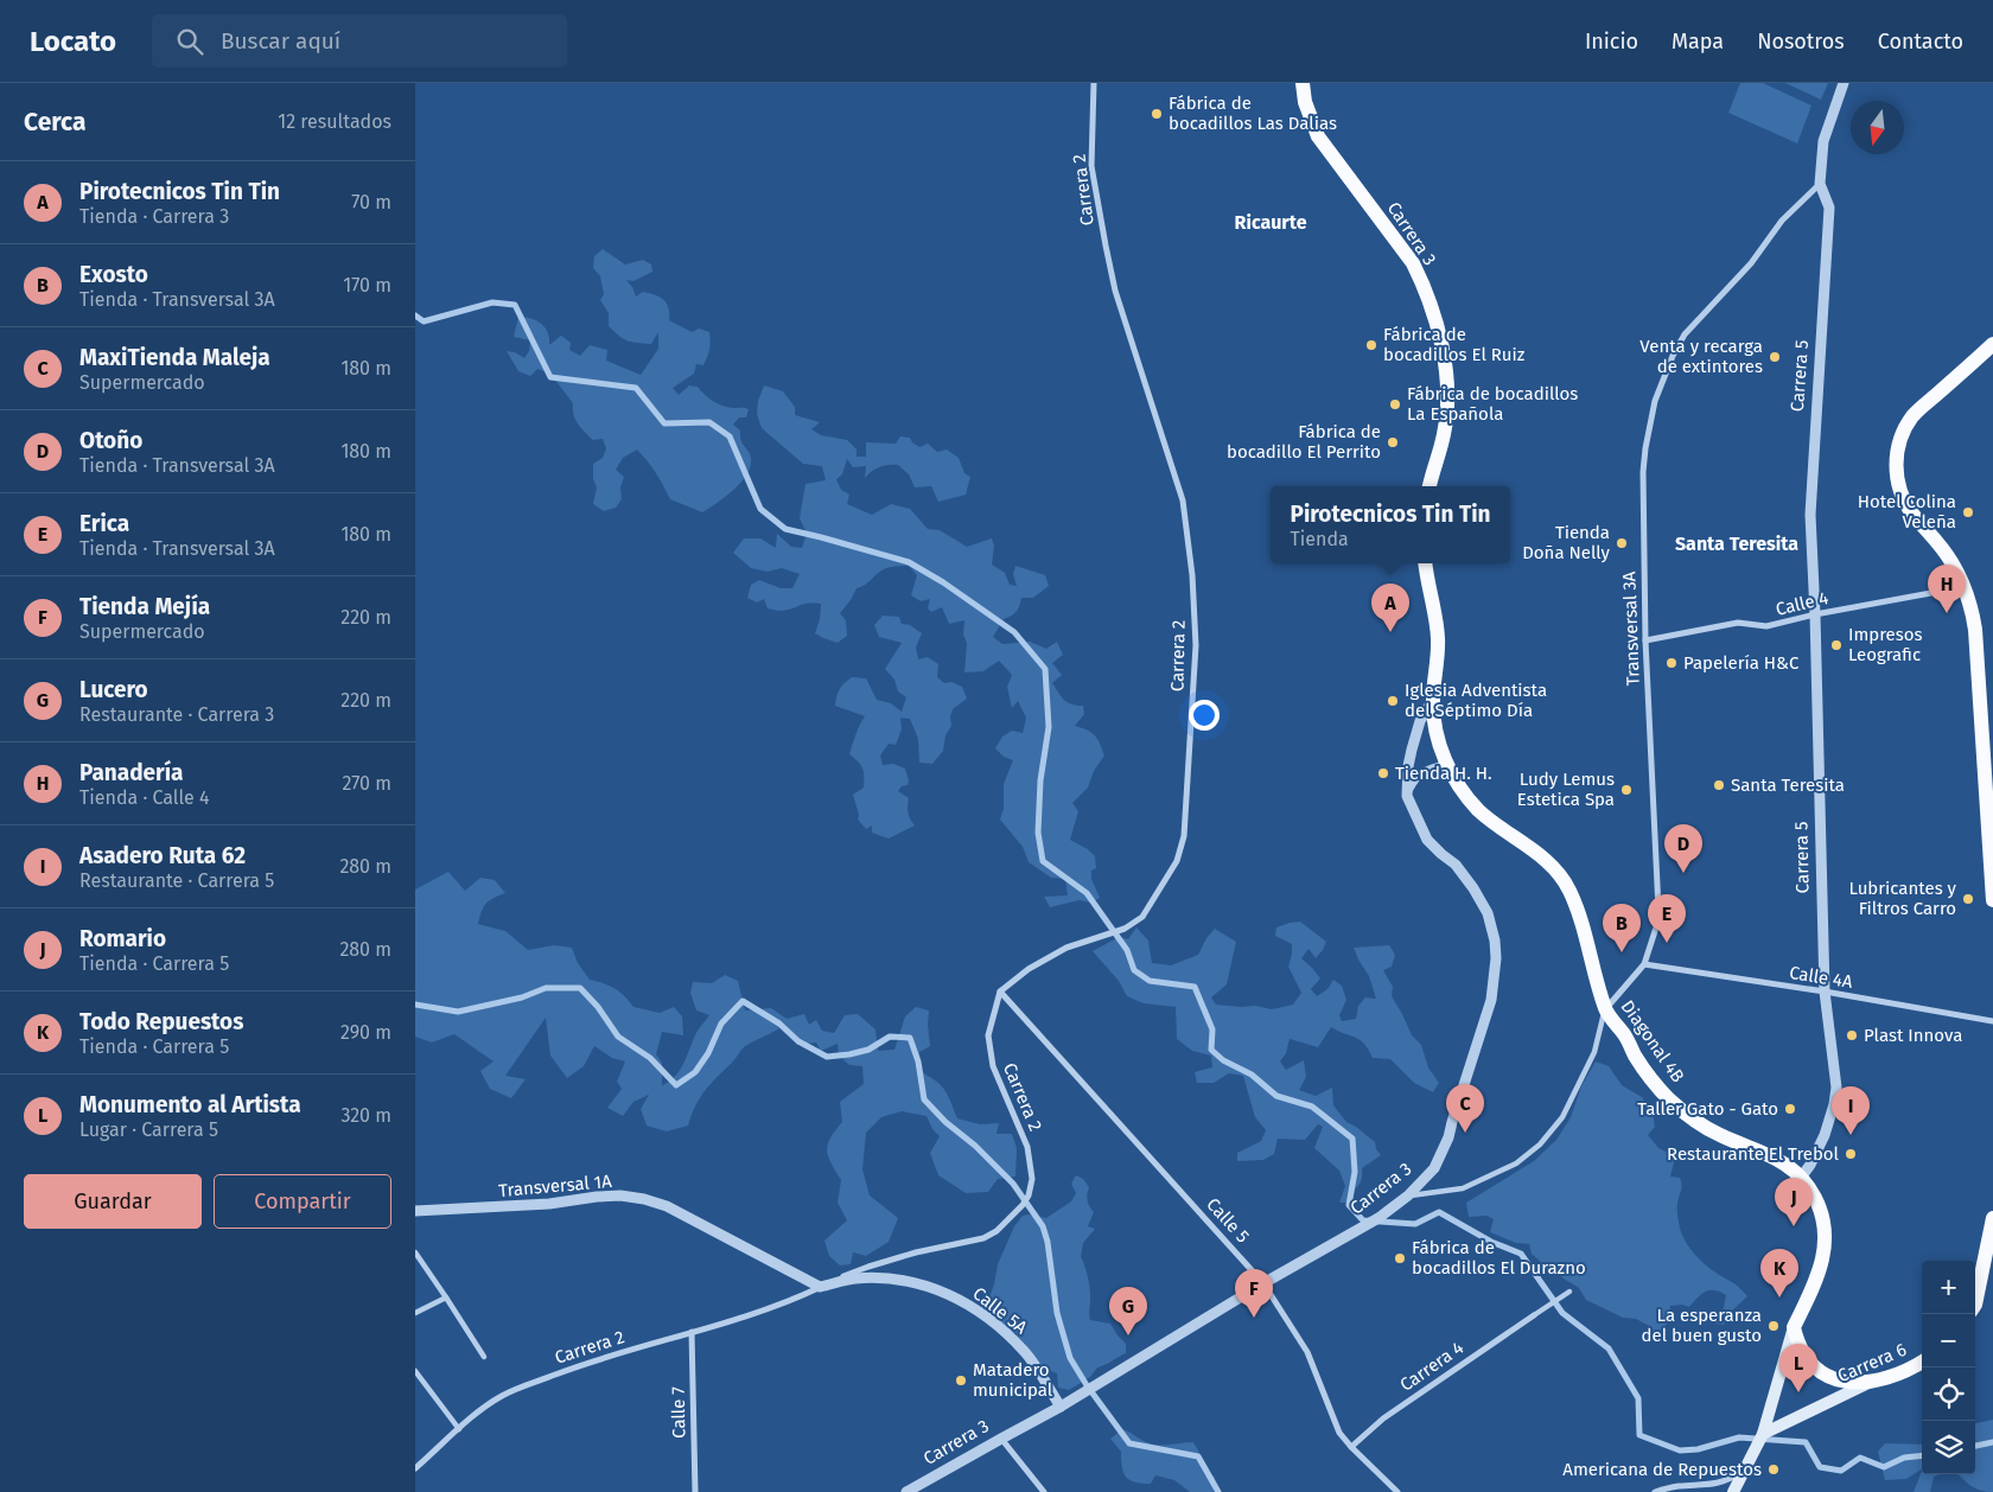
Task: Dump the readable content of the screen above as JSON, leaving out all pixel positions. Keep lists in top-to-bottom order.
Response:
{
  "streets": {
    "main road": ["Carrera 3", "Diagonal 4B", "Carrera 6"],
    "street": [
      "Carrera 2",
      "Carrera 5",
      "Calle 4",
      "Transversal 3A",
      "Calle 4A",
      "Transversal 1A",
      "Calle 5",
      "Calle 5A",
      "Carrera 4",
      "Calle 7"
    ]
  },
  "crossings": [
    ["Carrera 2", "Transversal 1A"],
    ["Carrera 2", "Calle 5"],
    ["Carrera 2", "Calle 5A"],
    ["Carrera 2", "Calle 7"],
    ["Carrera 3", "Diagonal 4B"],
    ["Carrera 3", "Calle 5"],
    ["Carrera 3", "Calle 5A"],
    ["Carrera 5", "Calle 4"],
    ["Carrera 5", "Transversal 3A"],
    ["Carrera 5", "Calle 4A"],
    ["Carrera 5", "Diagonal 4B"],
    ["Calle 4", "Transversal 3A"],
    ["Transversal 3A", "Calle 4A"],
    ["Transversal 3A", "Diagonal 4B"],
    ["Transversal 1A", "Calle 5A"],
    ["Calle 5", "Carrera 4"]
  ],
  "districts": ["Ricaurte", "Santa Teresita"],
  "places": [
    "Fábrica de bocadillos Las Dalias",
    "Fábrica de bocadillos El Ruiz",
    "Venta y recarga de extintores",
    "Fábrica de bocadillos La Española",
    "Fábrica de bocadillo El Perrito",
    "Hotel Colina Veleña",
    "Tienda Doña Nelly",
    "Impresos Leografic",
    "Papelería H&C",
    "Iglesia Adventista del Séptimo Día",
    "Tienda H. H.",
    "Santa Teresita",
    "Ludy Lemus Estetica Spa",
    "Lubricantes y Filtros Carro",
    "Plast Innova",
    "Taller Gato - Gato",
    "Restaurante El Trebol",
    "Fábrica de bocadillos El Durazno",
    "La esperanza del buen gusto",
    "Matadero municipal",
    "Americana de Repuestos"
  ],
  "north": "bottom",
  "page": {
    "header": "Locato",
    "search": "Buscar aquí",
    "nav": [
      "Inicio",
      "Mapa",
      "Nosotros",
      "Contacto"
    ],
    "heading": ["Cerca", "12 resultados"],
    "list": [
      {
        "mark": "A",
        "name": "Pirotecnicos Tin Tin",
        "note": "Tienda · Carrera 3",
        "value": "70 m"
      },
      {
        "mark": "B",
        "name": "Exosto",
        "note": "Tienda · Transversal 3A",
        "value": "170 m"
      },
      {
        "mark": "C",
        "name": "MaxiTienda Maleja",
        "note": "Supermercado",
        "value": "180 m"
      },
      {
        "mark": "D",
        "name": "Otoño",
        "note": "Tienda · Transversal 3A",
        "value": "180 m"
      },
      {
        "mark": "E",
        "name": "Erica",
        "note": "Tienda · Transversal 3A",
        "value": "180 m"
      },
      {
        "mark": "F",
        "name": "Tienda Mejía",
        "note": "Supermercado",
        "value": "220 m"
      },
      {
        "mark": "G",
        "name": "Lucero",
        "note": "Restaurante · Carrera 3",
        "value": "220 m"
      },
      {
        "mark": "H",
        "name": "Panadería",
        "note": "Tienda · Calle 4",
        "value": "270 m"
      },
      {
        "mark": "I",
        "name": "Asadero Ruta 62",
        "note": "Restaurante · Carrera 5",
        "value": "280 m"
      },
      {
        "mark": "J",
        "name": "Romario",
        "note": "Tienda · Carrera 5",
        "value": "280 m"
      },
      {
        "mark": "K",
        "name": "Todo Repuestos",
        "note": "Tienda · Carrera 5",
        "value": "290 m"
      },
      {
        "mark": "L",
        "name": "Monumento al Artista",
        "note": "Lugar · Carrera 5",
        "value": "320 m"
      }
    ],
    "popup": ["Pirotecnicos Tin Tin", "Tienda"],
    "pins": [
      "H",
      "A",
      "D",
      "E",
      "B",
      "C",
      "I",
      "J",
      "K",
      "F",
      "G",
      "L"
    ],
    "buttons": ["Guardar", "Compartir"],
    "map_buttons": ["+", "−"]
  }
}
